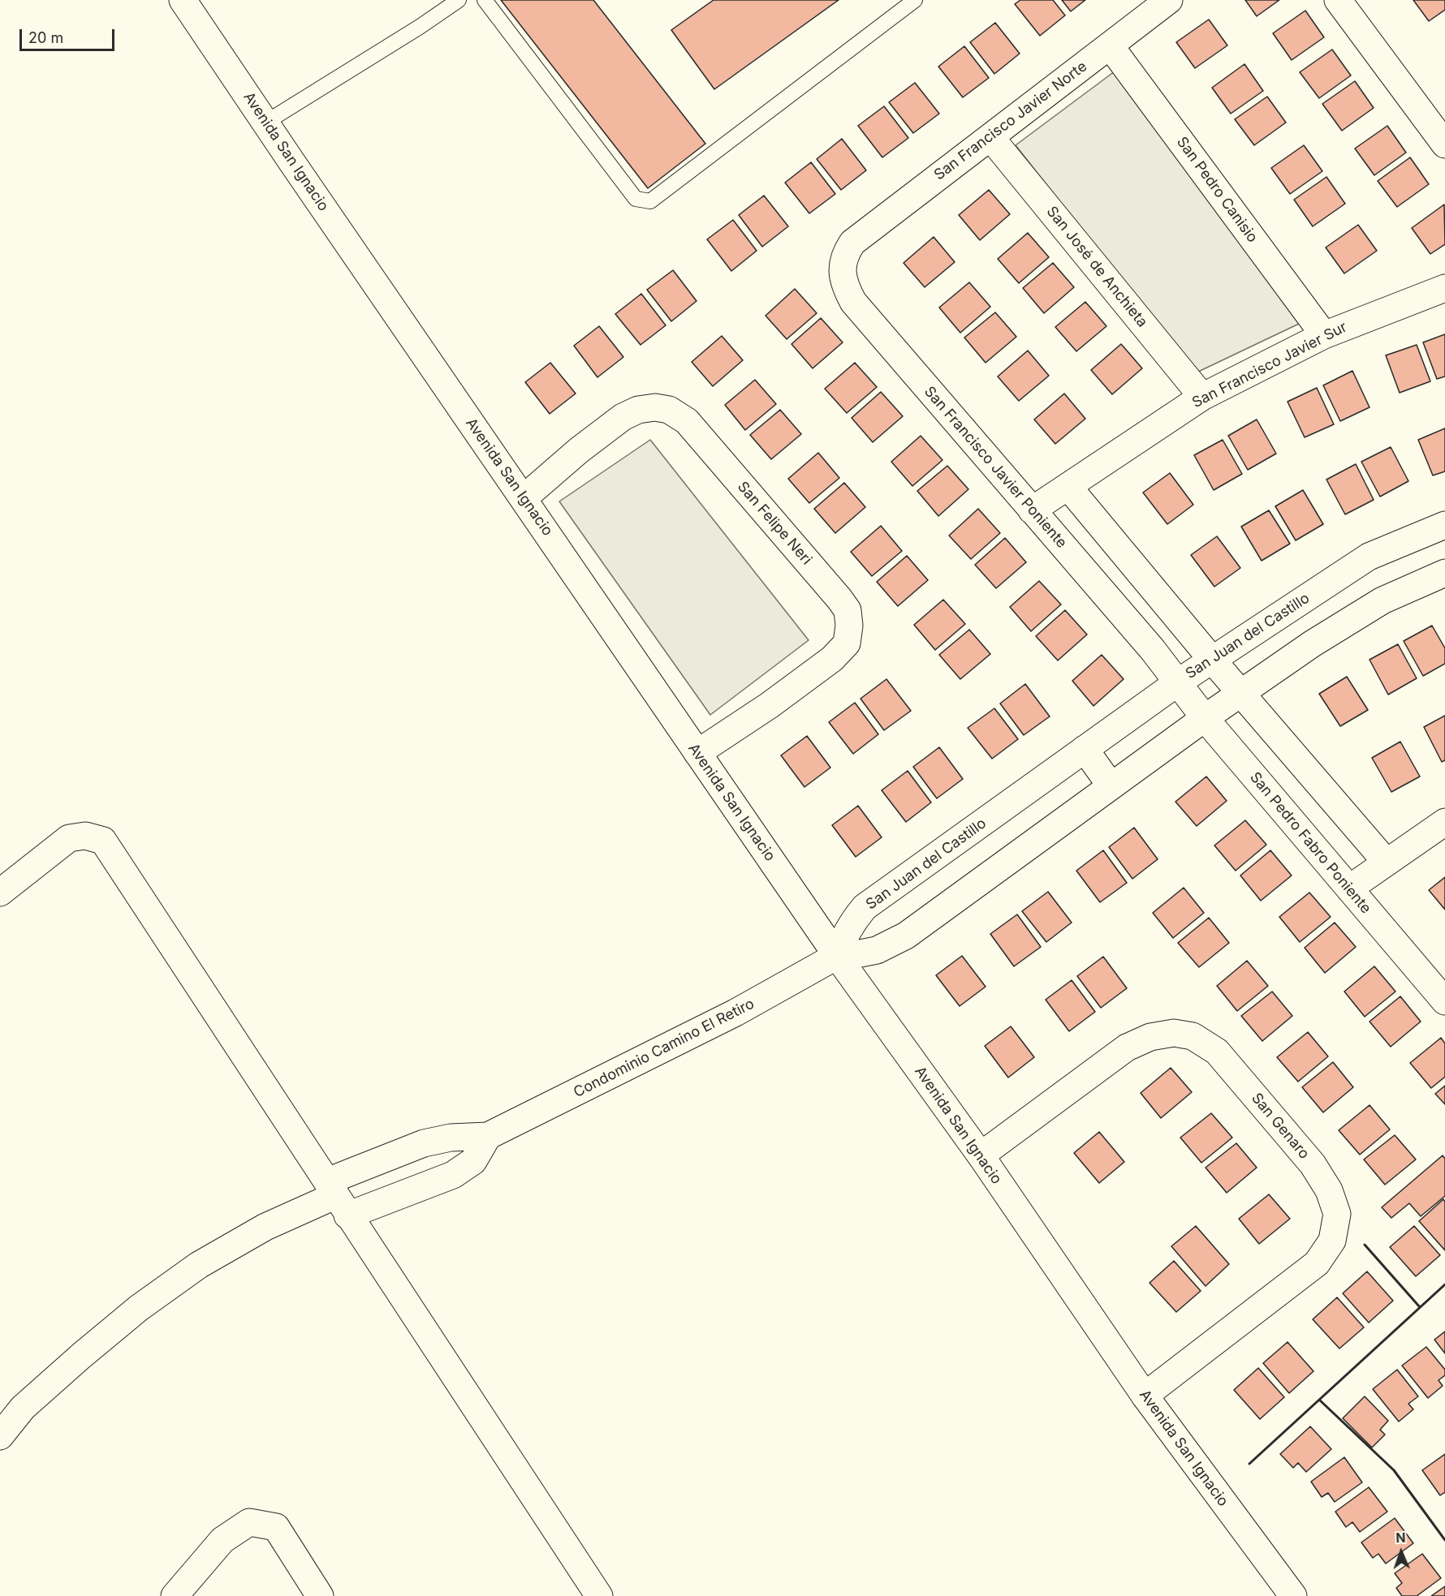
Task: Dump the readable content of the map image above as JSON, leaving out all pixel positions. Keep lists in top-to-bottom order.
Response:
{
  "streets": {
    "street": [
      "San Francisco Javier Norte",
      "Avenida San Ignacio",
      "San Pedro Canisio",
      "San José de Anchieta",
      "San Francisco Javier Sur",
      "San Francisco Javier Poniente",
      "San Felipe Neri",
      "San Juan del Castillo",
      "San Pedro Fabro Poniente",
      "Condominio Camino El Retiro",
      "San Genaro"
    ]
  },
  "crossings": [
    ["San Francisco Javier Norte", "San Pedro Canisio"],
    ["San Francisco Javier Norte", "San José de Anchieta"],
    ["San Francisco Javier Norte", "San Francisco Javier Poniente"],
    ["Avenida San Ignacio", "San Felipe Neri"],
    ["Avenida San Ignacio", "San Juan del Castillo"],
    ["Avenida San Ignacio", "Condominio Camino El Retiro"],
    ["Avenida San Ignacio", "San Genaro"],
    ["San Pedro Canisio", "San Francisco Javier Sur"],
    ["San José de Anchieta", "San Francisco Javier Sur"],
    ["San Francisco Javier Sur", "San Francisco Javier Poniente"],
    ["San Francisco Javier Poniente", "San Juan del Castillo"],
    ["San Francisco Javier Poniente", "San Pedro Fabro Poniente"],
    ["San Juan del Castillo", "San Pedro Fabro Poniente"],
    ["San Juan del Castillo", "Condominio Camino El Retiro"]
  ],
  "scale_bar": "20 m",
  "north": "top"
}
